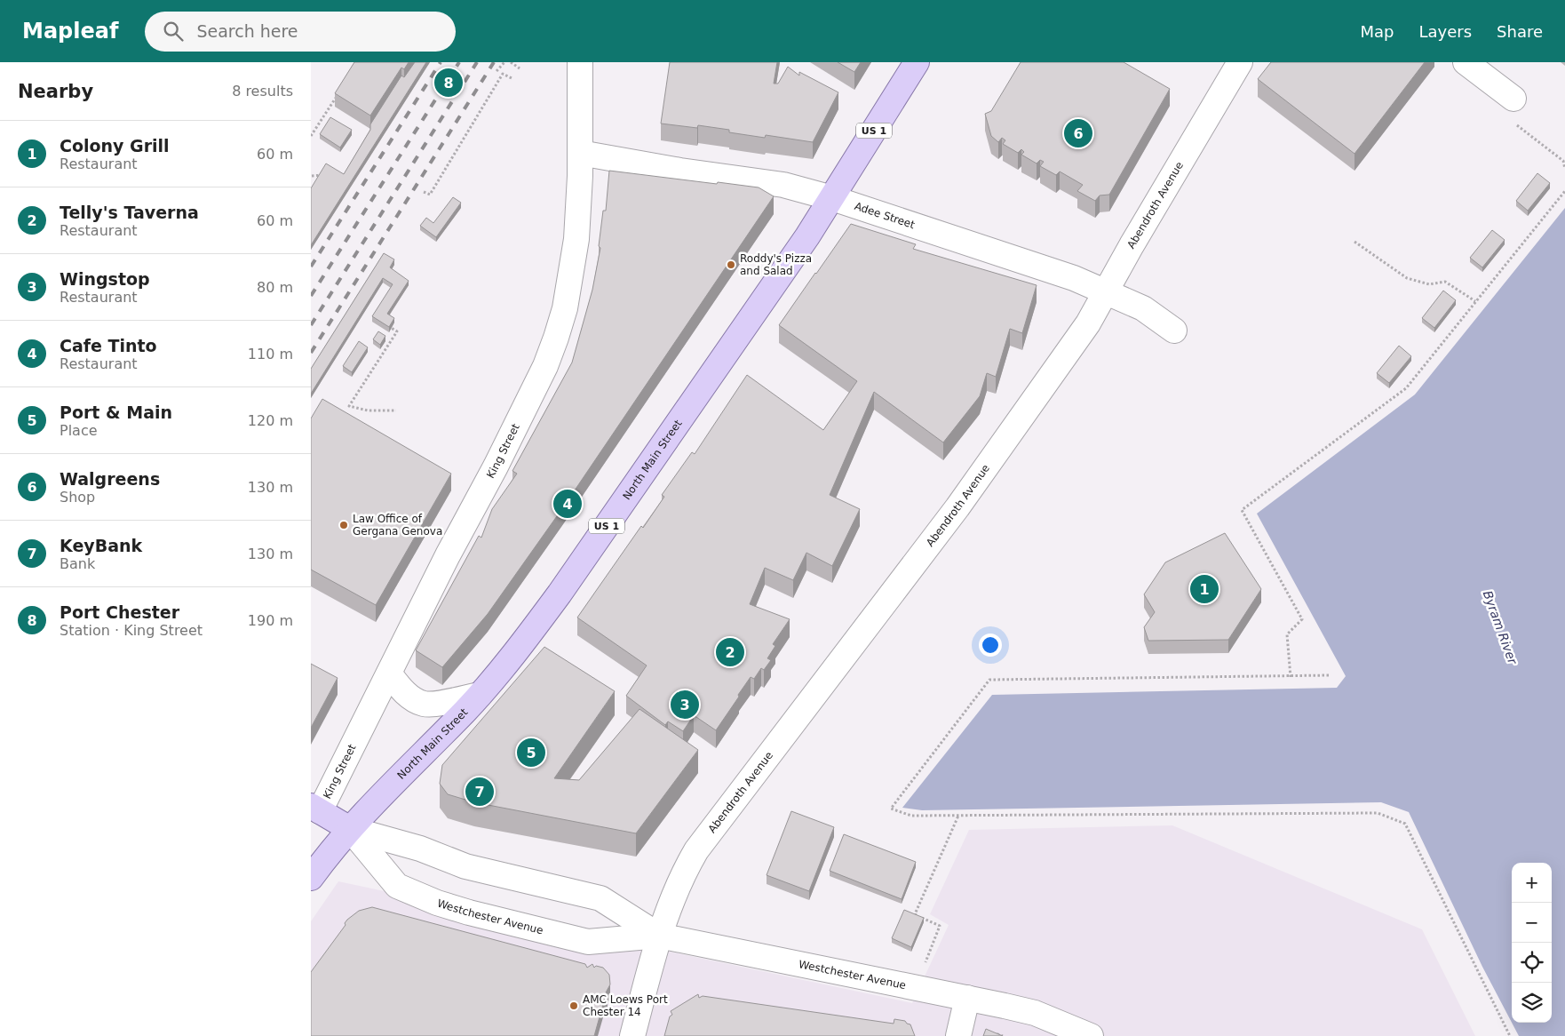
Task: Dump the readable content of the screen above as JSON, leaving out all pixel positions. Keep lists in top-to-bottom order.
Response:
{
  "streets": {
    "main road": ["US 1", "North Main Street", "Westchester Avenue"],
    "street": ["Abendroth Avenue", "Adee Street", "King Street"]
  },
  "crossings": [
    ["US 1", "North Main Street"],
    ["US 1", "Westchester Avenue"],
    ["Abendroth Avenue", "Adee Street"],
    ["Abendroth Avenue", "Westchester Avenue"],
    ["Adee Street", "King Street"],
    ["Adee Street", "North Main Street"],
    ["King Street", "Westchester Avenue"],
    ["North Main Street", "Westchester Avenue"]
  ],
  "water": ["Byram River"],
  "places": ["Roddy's Pizza and Salad", "Law Office of Gergana Genova", "AMC Loews Port Chester 14"],
  "page": {
    "header": "Mapleaf",
    "search": "Search here",
    "nav": ["Map", "Layers", "Share"],
    "heading": ["Nearby", "8 results"],
    "pins": [
      "8",
      "6",
      "4",
      "1",
      "2",
      "3",
      "5",
      "7"
    ],
    "list": [
      {
        "mark": "1",
        "name": "Colony Grill",
        "note": "Restaurant",
        "value": "60 m"
      },
      {
        "mark": "2",
        "name": "Telly's Taverna",
        "note": "Restaurant",
        "value": "60 m"
      },
      {
        "mark": "3",
        "name": "Wingstop",
        "note": "Restaurant",
        "value": "80 m"
      },
      {
        "mark": "4",
        "name": "Cafe Tinto",
        "note": "Restaurant",
        "value": "110 m"
      },
      {
        "mark": "5",
        "name": "Port & Main",
        "note": "Place",
        "value": "120 m"
      },
      {
        "mark": "6",
        "name": "Walgreens",
        "note": "Shop",
        "value": "130 m"
      },
      {
        "mark": "7",
        "name": "KeyBank",
        "note": "Bank",
        "value": "130 m"
      },
      {
        "mark": "8",
        "name": "Port Chester",
        "note": "Station · King Street",
        "value": "190 m"
      }
    ],
    "map_buttons": ["+", "−"]
  }
}
